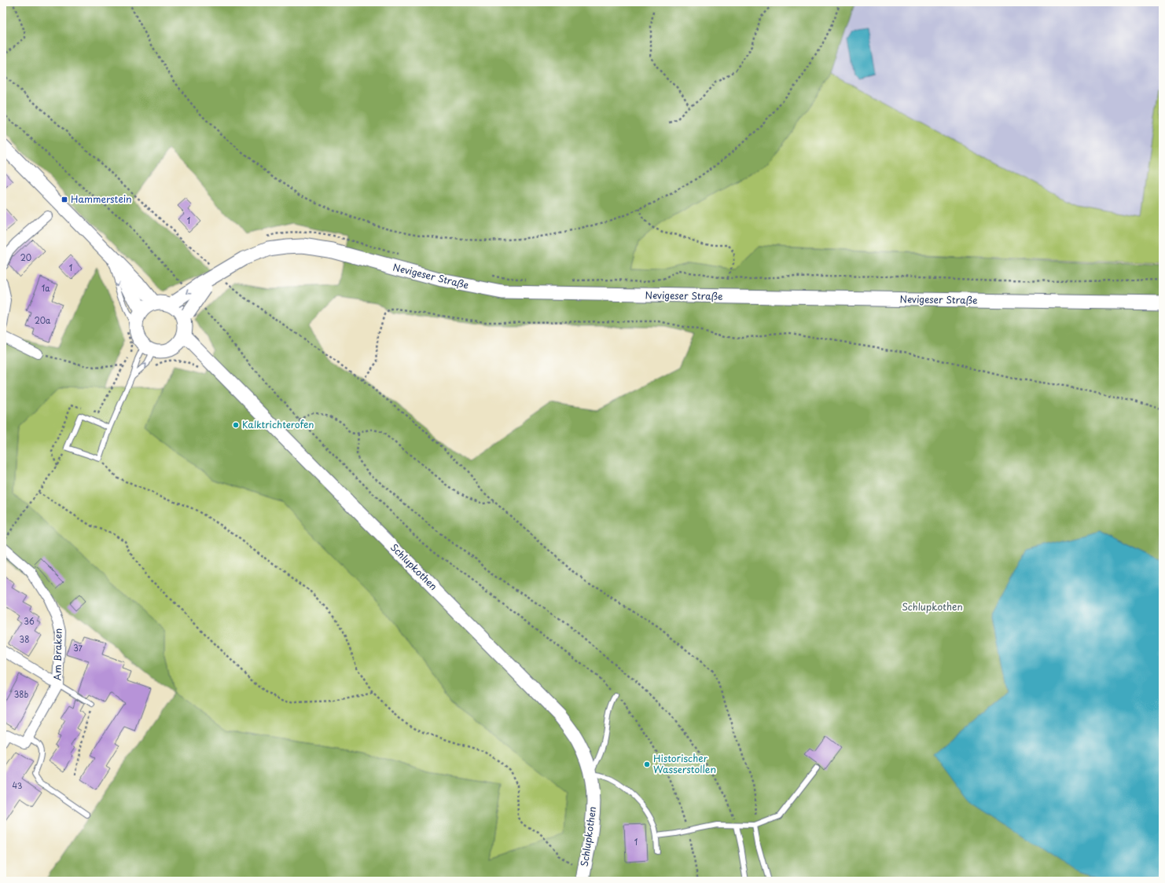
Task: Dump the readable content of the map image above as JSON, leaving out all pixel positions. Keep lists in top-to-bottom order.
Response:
{
  "streets": {
    "main road": ["Nevigeser Straße", "Schlupkothen"],
    "street": ["Am Braken"]
  },
  "crossings": [
    ["Nevigeser Straße", "Schlupkothen"]
  ],
  "parks": ["Schlupkothen"],
  "places": {
    "transit": ["Hammerstein"],
    "other": ["Kalktrichterofen", "Historischer Wasserstollen"]
  },
  "house_numbers": [
    "1",
    "20",
    "1",
    "1a",
    "20a",
    "36",
    "38",
    "37",
    "38b",
    "43",
    "1"
  ]
}
